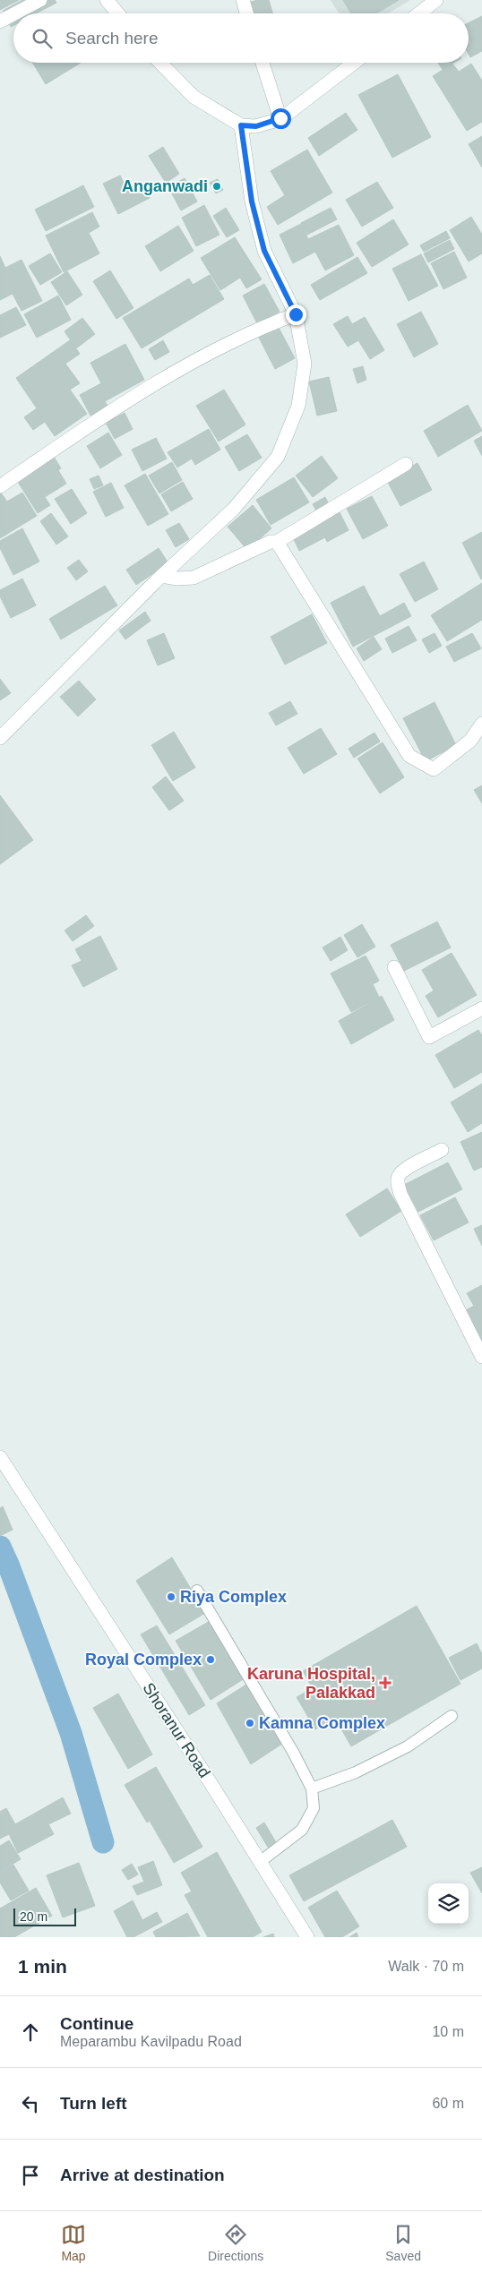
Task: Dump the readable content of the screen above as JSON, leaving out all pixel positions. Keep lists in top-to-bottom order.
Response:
{
  "streets": {
    "street": ["Shoranur Road"]
  },
  "places": {
    "other": [
      "Anganwadi",
      "Riya Complex",
      "Royal Complex",
      "Kamna Complex"
    ],
    "health": ["Karuna Hospital, Palakkad"]
  },
  "scale_bar": "20 m",
  "page": {
    "search": "Search here",
    "scale": "20 m",
    "heading": ["1 min", "Walk · 70 m"],
    "list": [
      ["Continue", "Meparambu Kavilpadu Road", "10 m"],
      ["Turn left", "60 m"],
      "Arrive at destination"
    ],
    "nav": ["Map", "Directions", "Saved"]
  }
}
